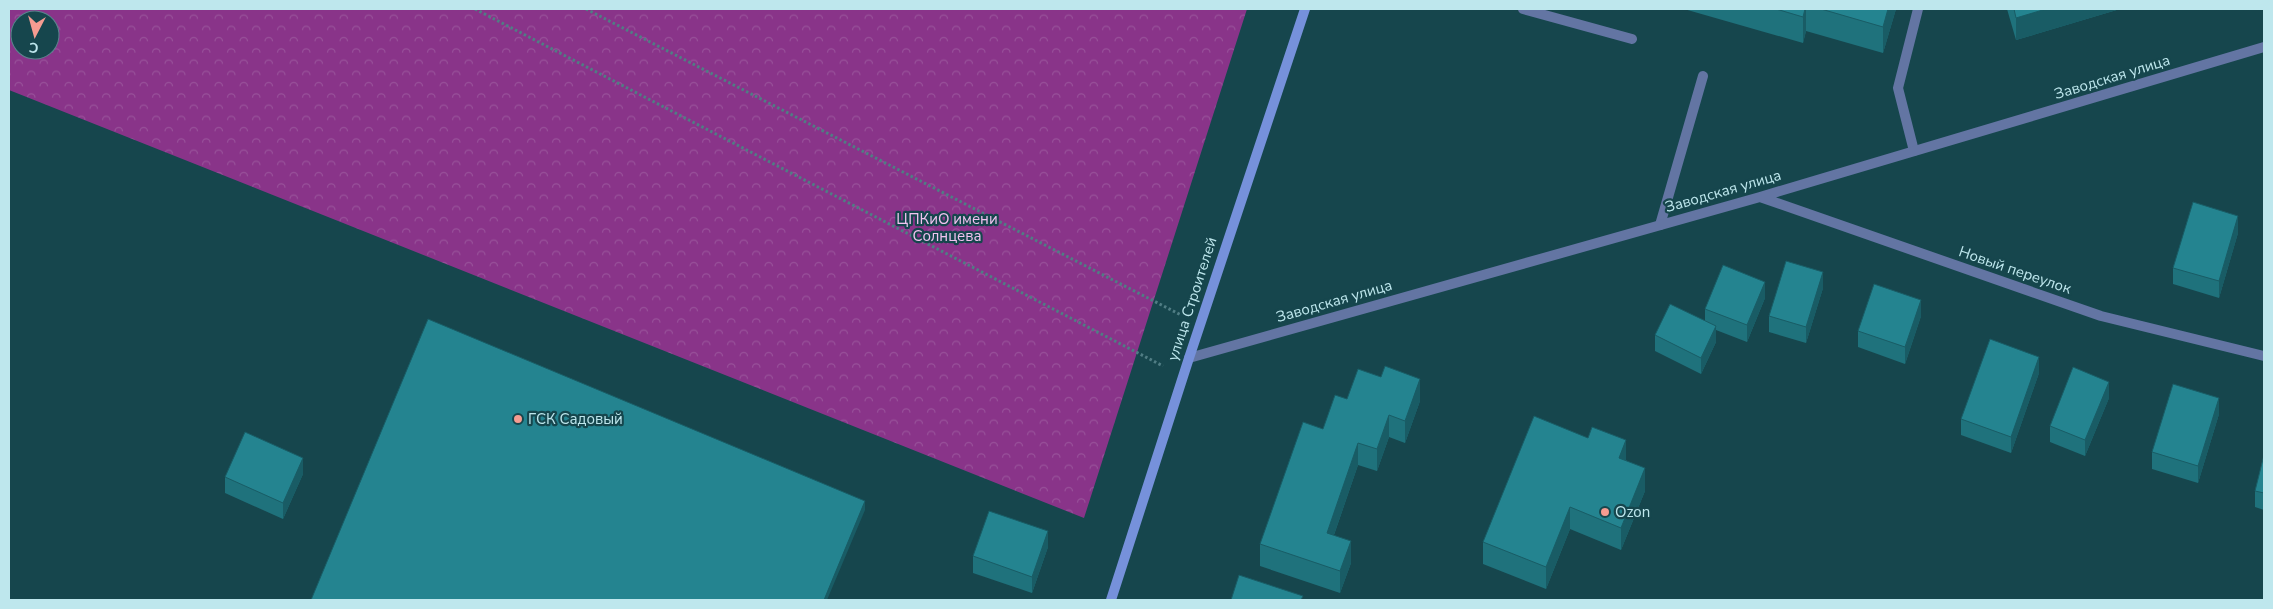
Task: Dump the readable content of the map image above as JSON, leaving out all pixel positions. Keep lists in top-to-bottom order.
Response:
{
  "streets": {
    "main road": ["улица Строителей"],
    "street": ["Заводская улица", "Новый переулок"]
  },
  "crossings": [
    ["Заводская улица", "Новый переулок"],
    ["Заводская улица", "улица Строителей"]
  ],
  "parks": ["ЦПКиО имени Солнцева"],
  "places": ["ГСК Садовый", "Ozon"],
  "north": "bottom"
}
